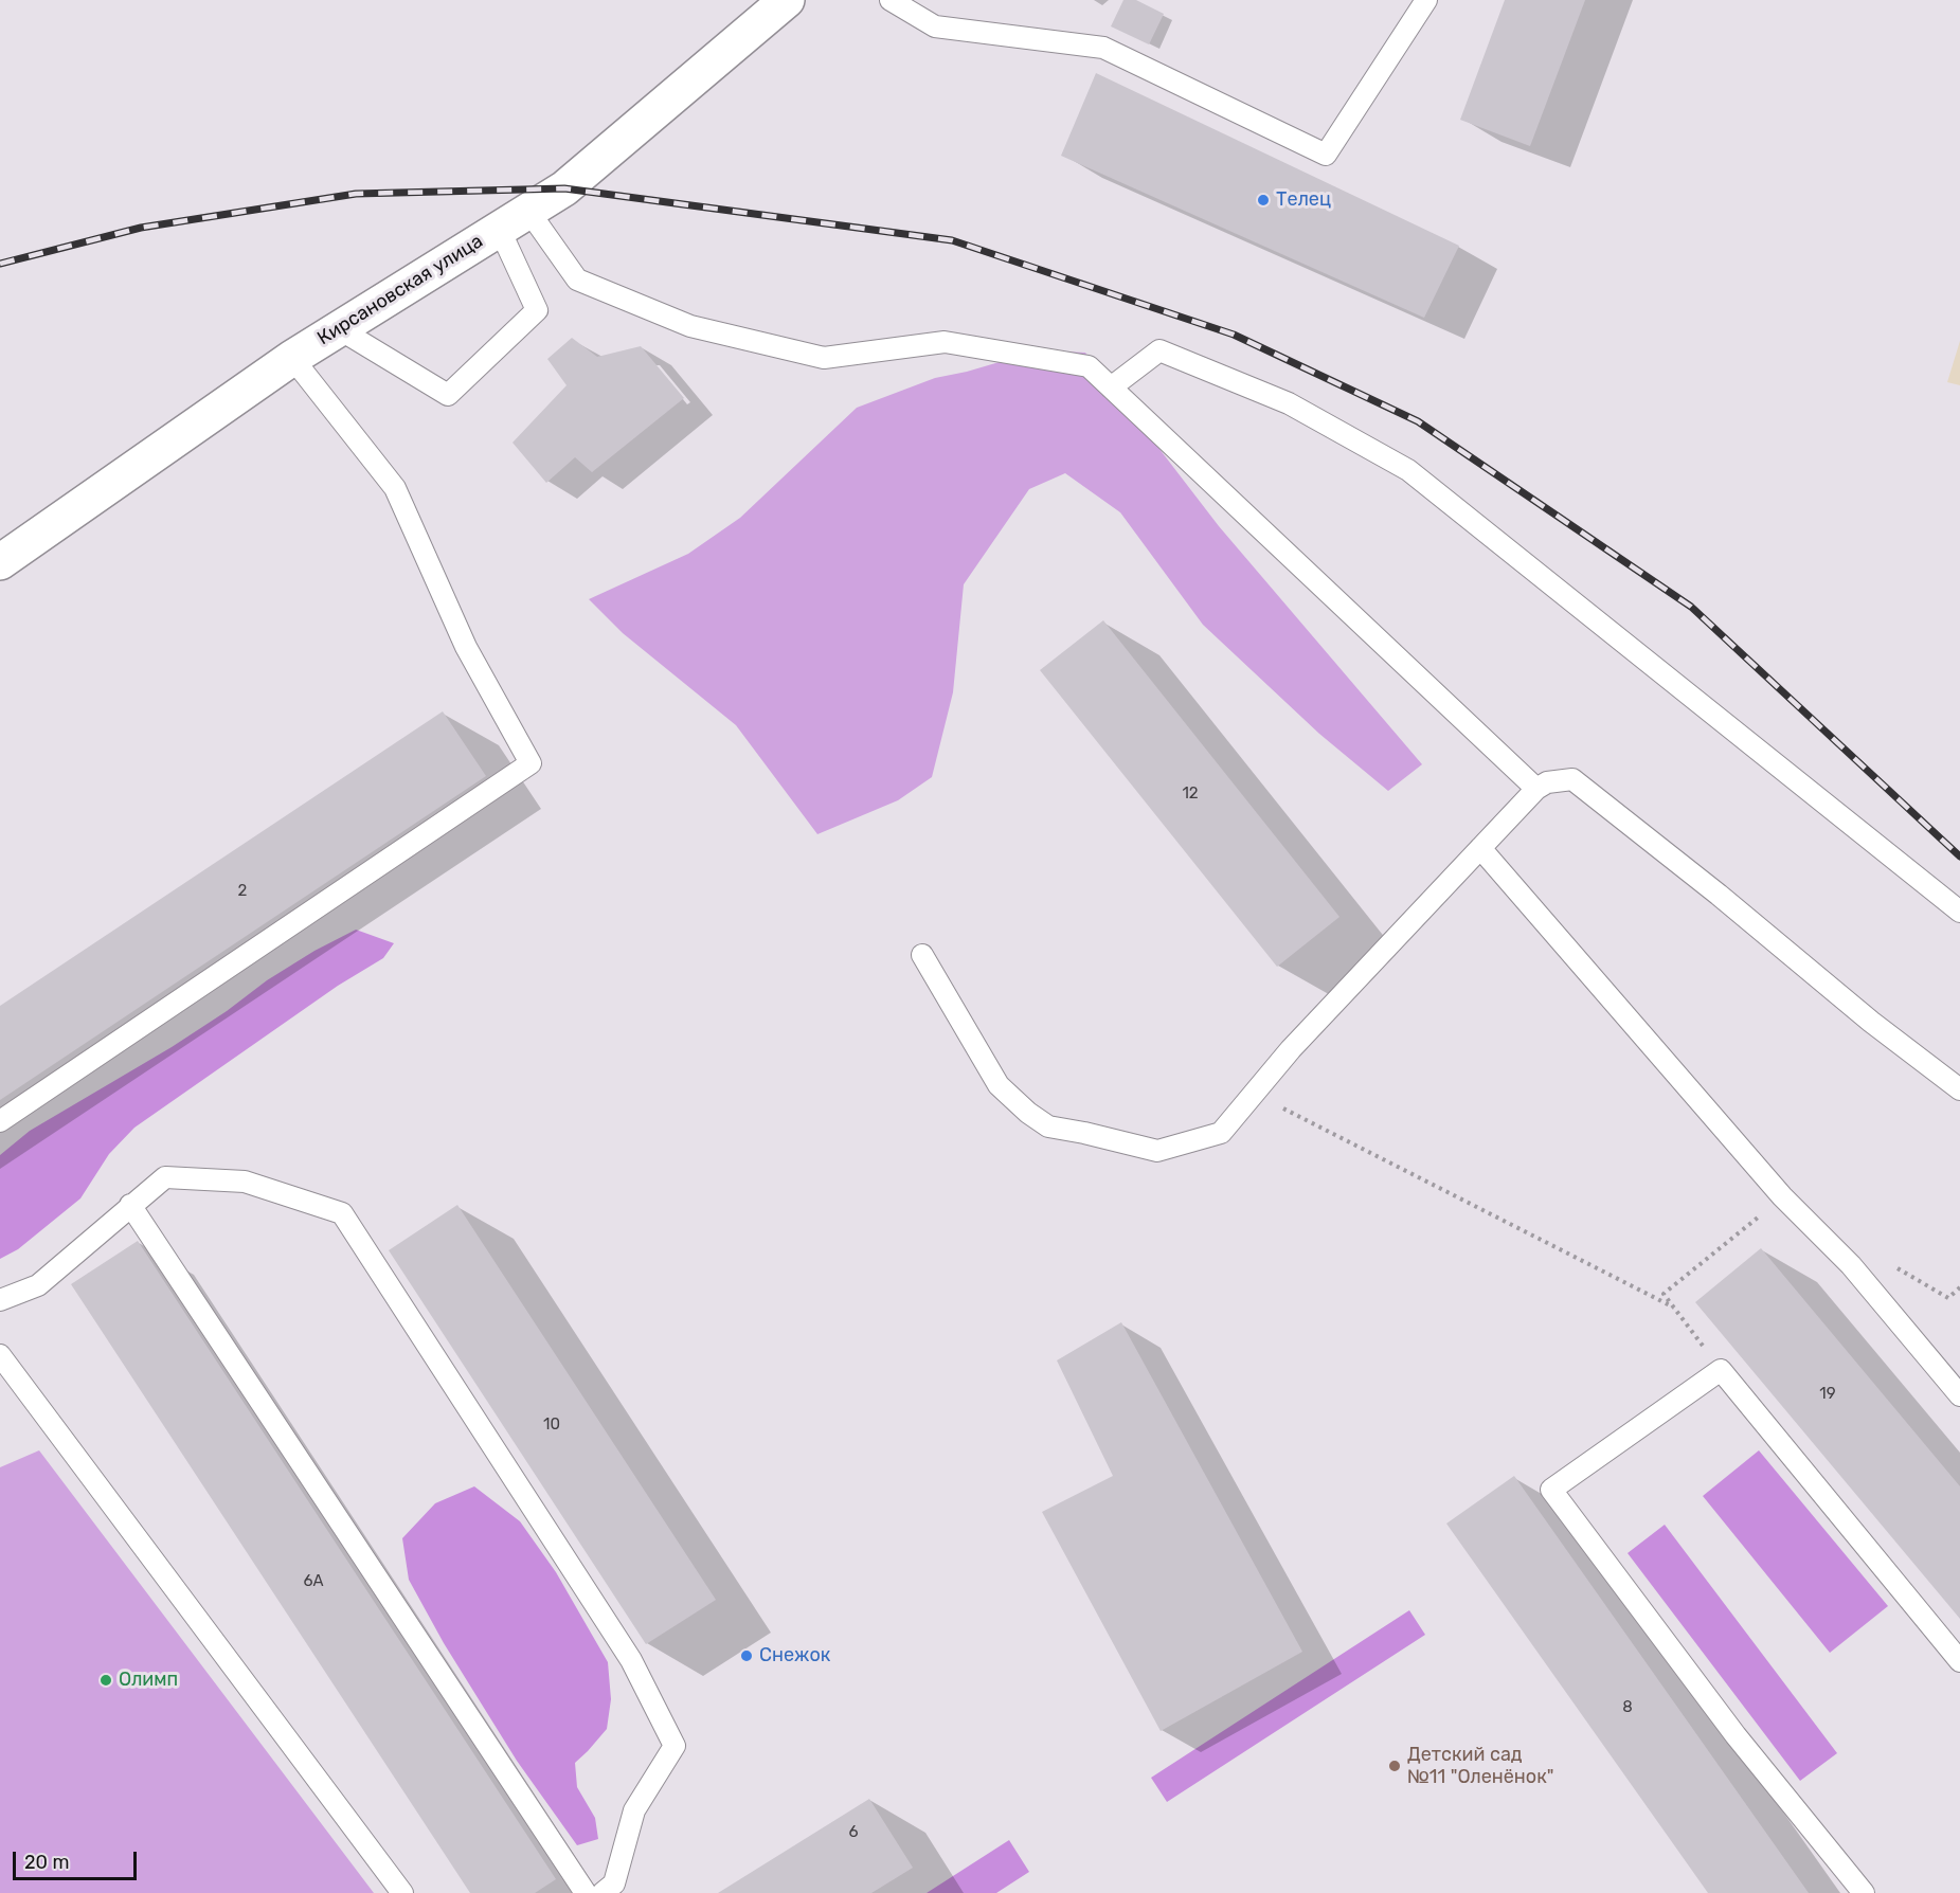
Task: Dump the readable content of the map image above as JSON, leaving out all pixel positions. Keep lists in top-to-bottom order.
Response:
{
  "streets": {
    "main road": ["Кирсановская улица"]
  },
  "places": [
    "Телец",
    "Снежок",
    "Олимп",
    "Детский сад №11 \"Оленёнок\""
  ],
  "house_numbers": [
    "12",
    "2",
    "19",
    "10",
    "6А",
    "8",
    "6"
  ],
  "scale_bar": "20 m"
}
